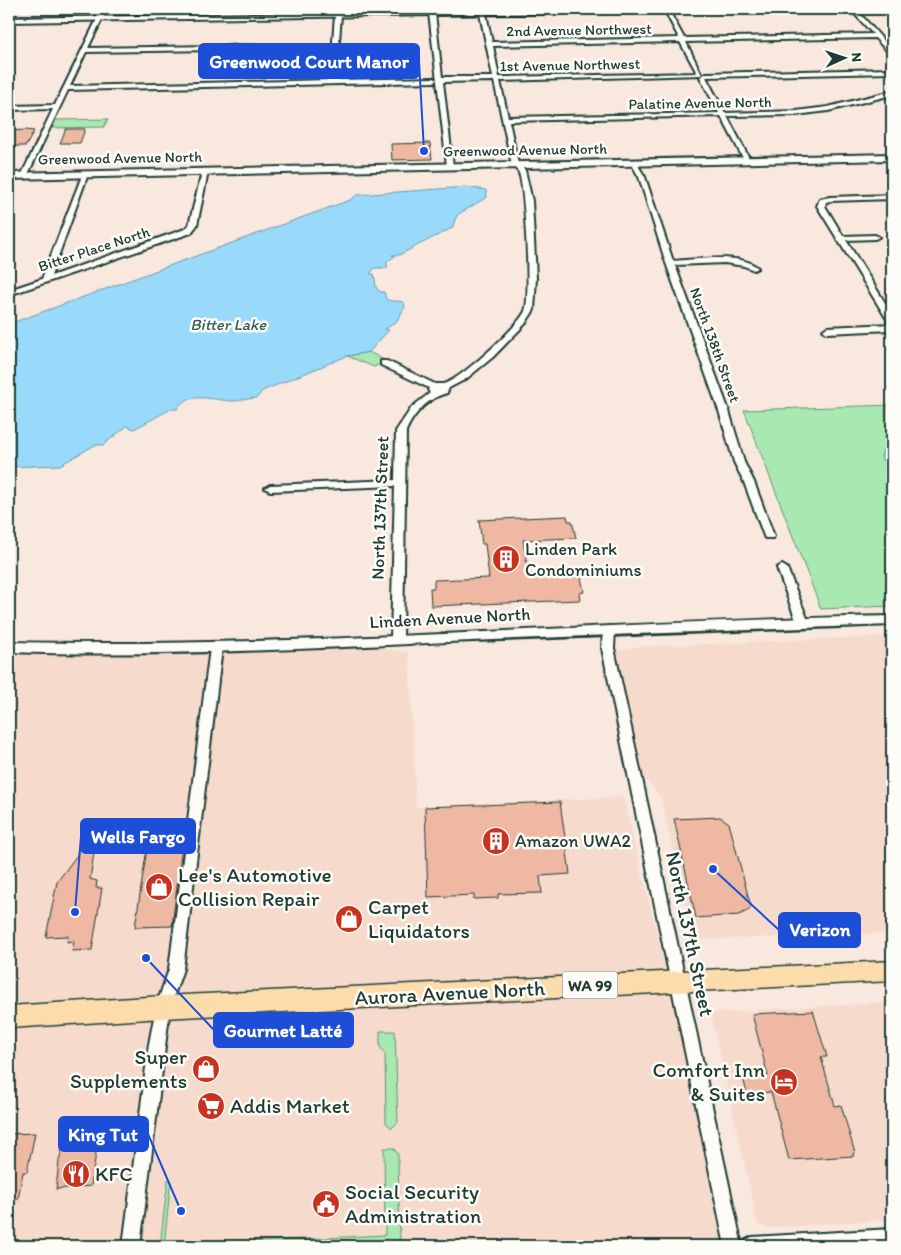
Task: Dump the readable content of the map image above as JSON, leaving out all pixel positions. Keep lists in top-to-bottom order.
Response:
{
  "streets": {
    "highway": ["WA 99", "Aurora Avenue North"],
    "main road": ["Greenwood Avenue North"],
    "street": [
      "2nd Avenue Northwest",
      "1st Avenue Northwest",
      "Palatine Avenue North",
      "Bitter Place North",
      "North 138th Street",
      "North 137th Street",
      "Linden Avenue North"
    ]
  },
  "crossings": [
    ["2nd Avenue Northwest", "North 137th Street"],
    ["1st Avenue Northwest", "North 137th Street"],
    ["Palatine Avenue North", "North 137th Street"],
    ["Greenwood Avenue North", "Bitter Place North"],
    ["Greenwood Avenue North", "North 138th Street"],
    ["Greenwood Avenue North", "North 137th Street"],
    ["North 137th Street", "Linden Avenue North"],
    ["North 137th Street", "Aurora Avenue North"]
  ],
  "water": ["Bitter Lake"],
  "places": {
    "other": [
      "Greenwood Court Manor",
      "Verizon",
      "Wells Fargo",
      "Gourmet Latté",
      "King Tut"
    ],
    "building": ["Linden Park Condominiums", "Amazon UWA2"],
    "shop": ["Lee's Automotive Collision Repair", "Carpet Liquidators", "Super Supplements"],
    "hotel": ["Comfort Inn & Suites"],
    "supermarket": ["Addis Market"],
    "restaurant": ["KFC"],
    "public building": ["Social Security Administration"]
  },
  "north": "right"
}
